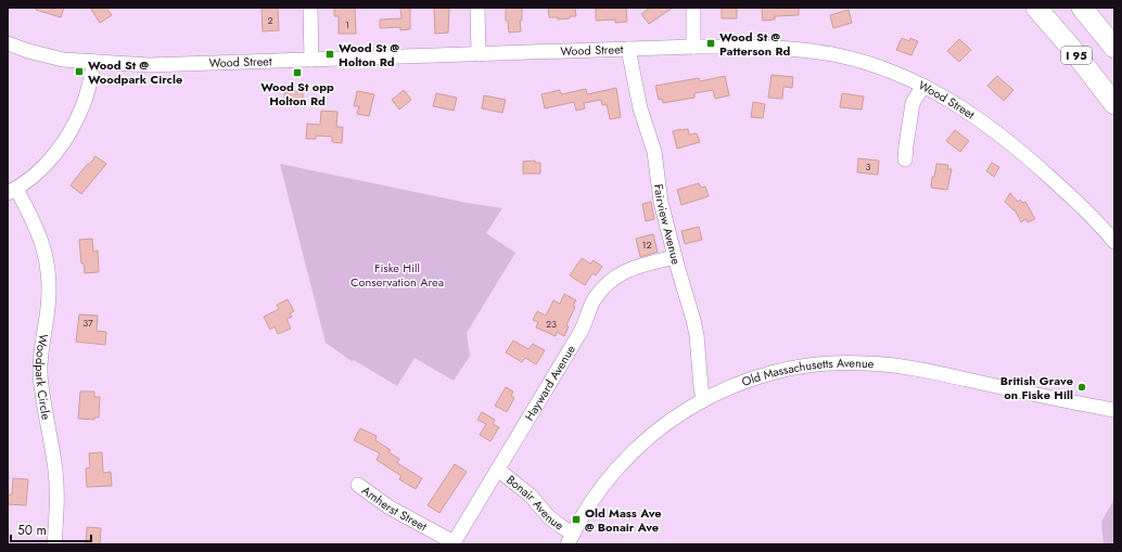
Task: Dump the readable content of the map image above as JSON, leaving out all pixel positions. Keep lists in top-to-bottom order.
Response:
{
  "streets": {
    "highway": ["I 95"],
    "street": [
      "Wood Street",
      "Fairview Avenue",
      "Old Massachusetts Avenue",
      "Woodpark Circle",
      "Hayward Avenue",
      "Bonair Avenue",
      "Amherst Street"
    ]
  },
  "crossings": [
    ["Wood Street", "Fairview Avenue"],
    ["Wood Street", "Woodpark Circle"],
    ["Fairview Avenue", "Old Massachusetts Avenue"],
    ["Fairview Avenue", "Hayward Avenue"],
    ["Old Massachusetts Avenue", "Bonair Avenue"],
    ["Hayward Avenue", "Bonair Avenue"],
    ["Hayward Avenue", "Amherst Street"]
  ],
  "parks": ["Fiske Hill Conservation Area"],
  "places": {
    "transit": [
      "Wood St @ Patterson Rd",
      "Wood St @ Holton Rd",
      "Wood St @ Woodpark Circle",
      "Wood St opp Holton Rd",
      "Old Mass Ave @ Bonair Ave"
    ],
    "other": ["British Grave on Fiske Hill"]
  },
  "house_numbers": [
    "2",
    "1",
    "3",
    "12",
    "37",
    "23"
  ],
  "scale_bar": "50 m"
}
